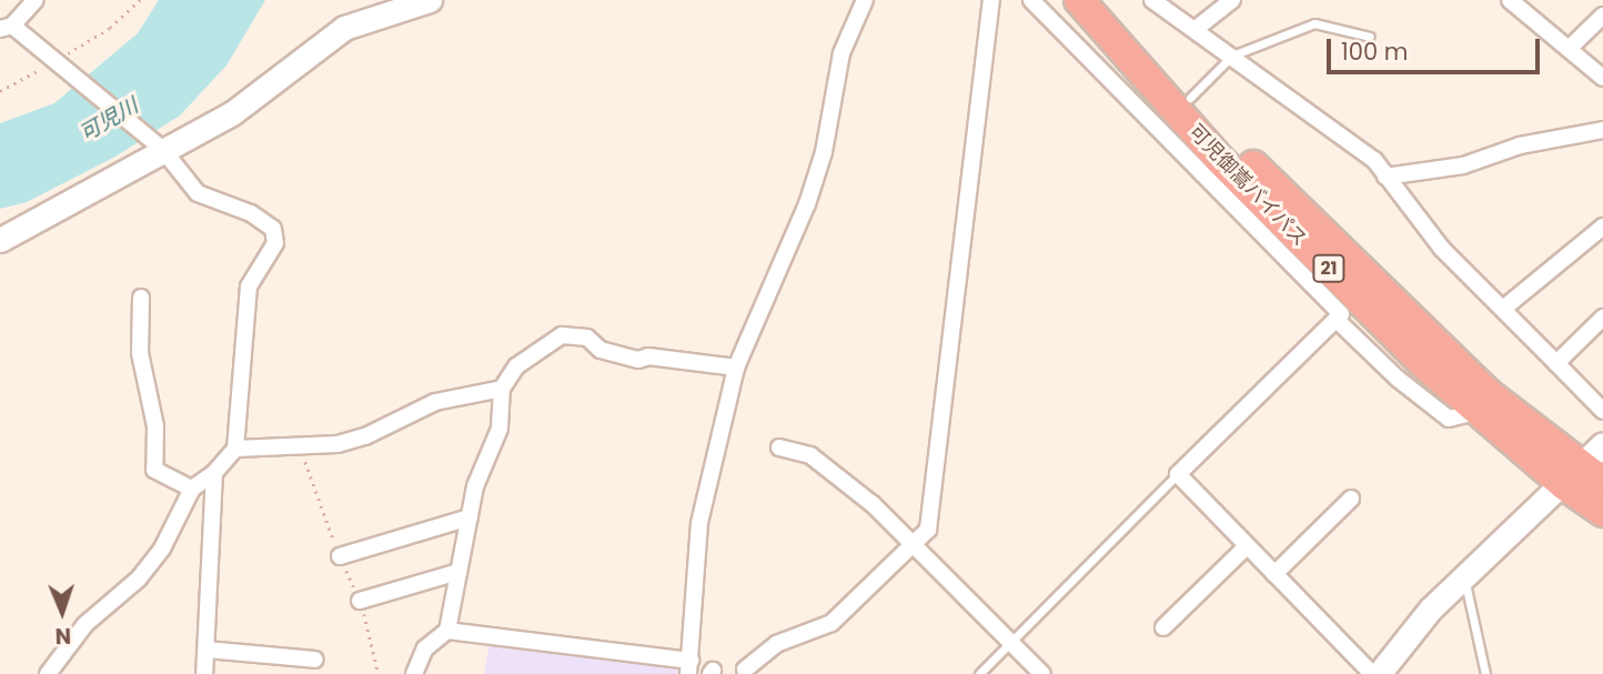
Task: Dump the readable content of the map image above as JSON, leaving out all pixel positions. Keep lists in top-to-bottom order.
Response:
{
  "streets": {
    "highway": ["可児御嵩バイパス", "21"]
  },
  "water": ["可児川"],
  "scale_bar": "100 m",
  "north": "bottom"
}
